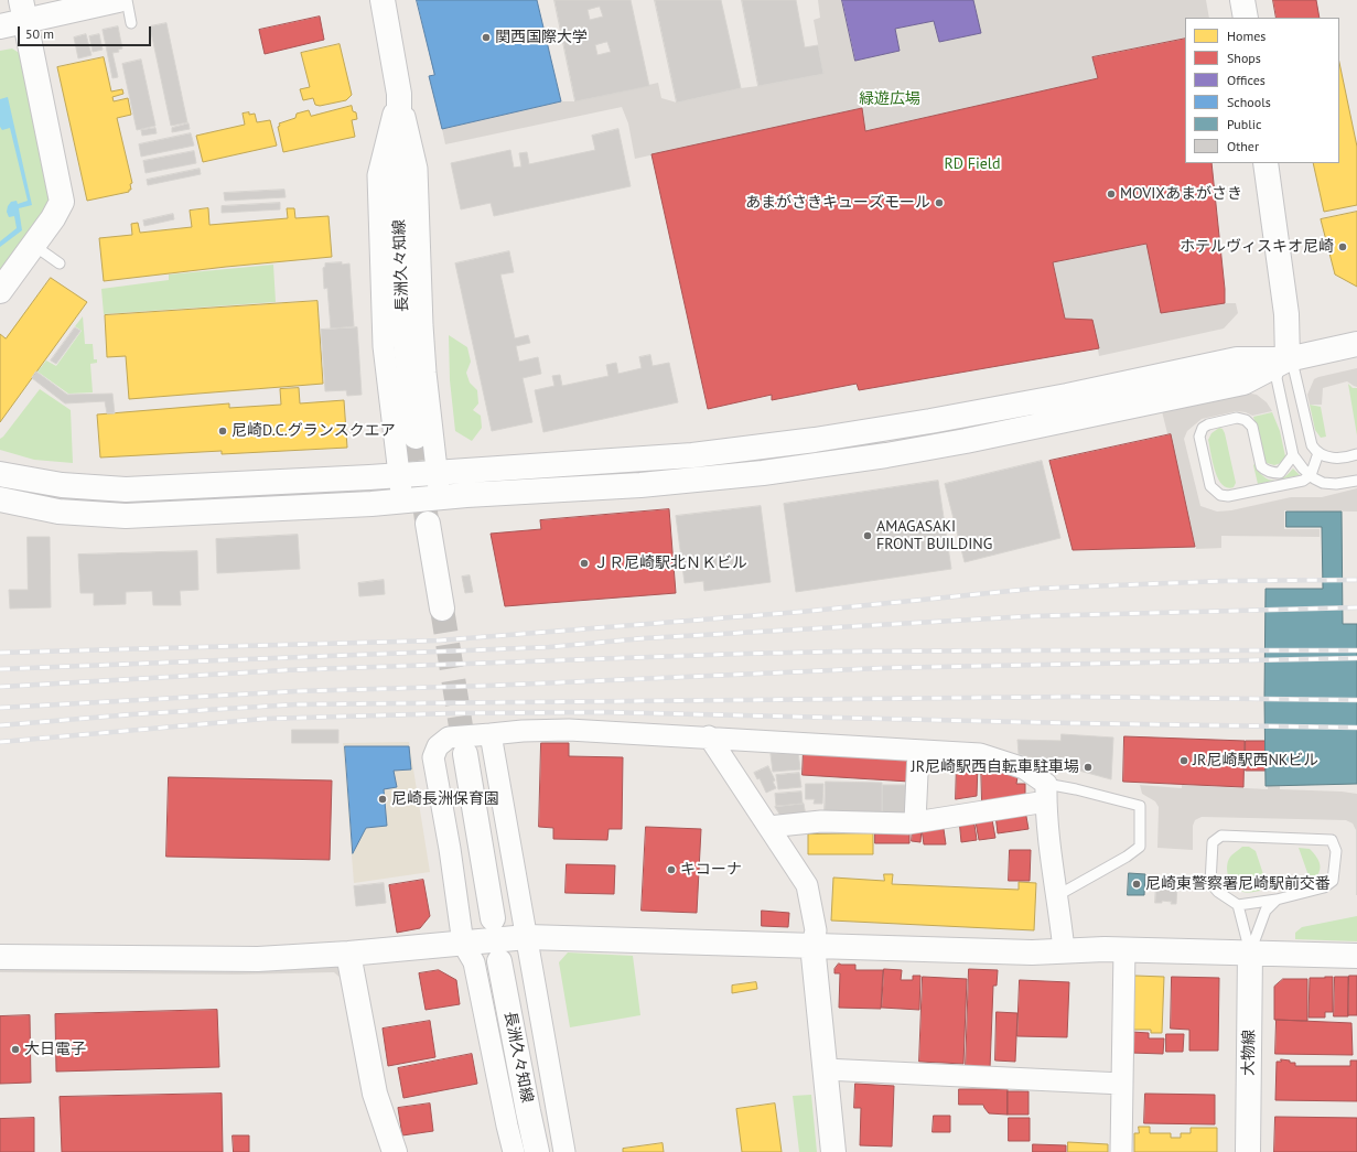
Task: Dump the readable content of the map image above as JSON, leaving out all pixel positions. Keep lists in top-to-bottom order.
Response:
{
  "streets": {
    "street": ["長洲久々知線", "大物線"]
  },
  "parks": ["緑遊広場", "RD Field"],
  "places": [
    "関西国際大学",
    "MOVIXあまがさき",
    "あまがさきキューズモール",
    "ホテルヴィスキオ尼崎",
    "尼崎D.C.グランスクエア",
    "AMAGASAKI FRONT BUILDING",
    "ＪＲ尼崎駅北ＮＫビル",
    "JR尼崎駅西NKビル",
    "JR尼崎駅西自転車駐車場",
    "尼崎長洲保育園",
    "キコーナ",
    "尼崎東警察署尼崎駅前交番",
    "大日電子"
  ],
  "legend": [
    "Homes",
    "Shops",
    "Offices",
    "Schools",
    "Public",
    "Other"
  ],
  "scale_bar": "50 m"
}
